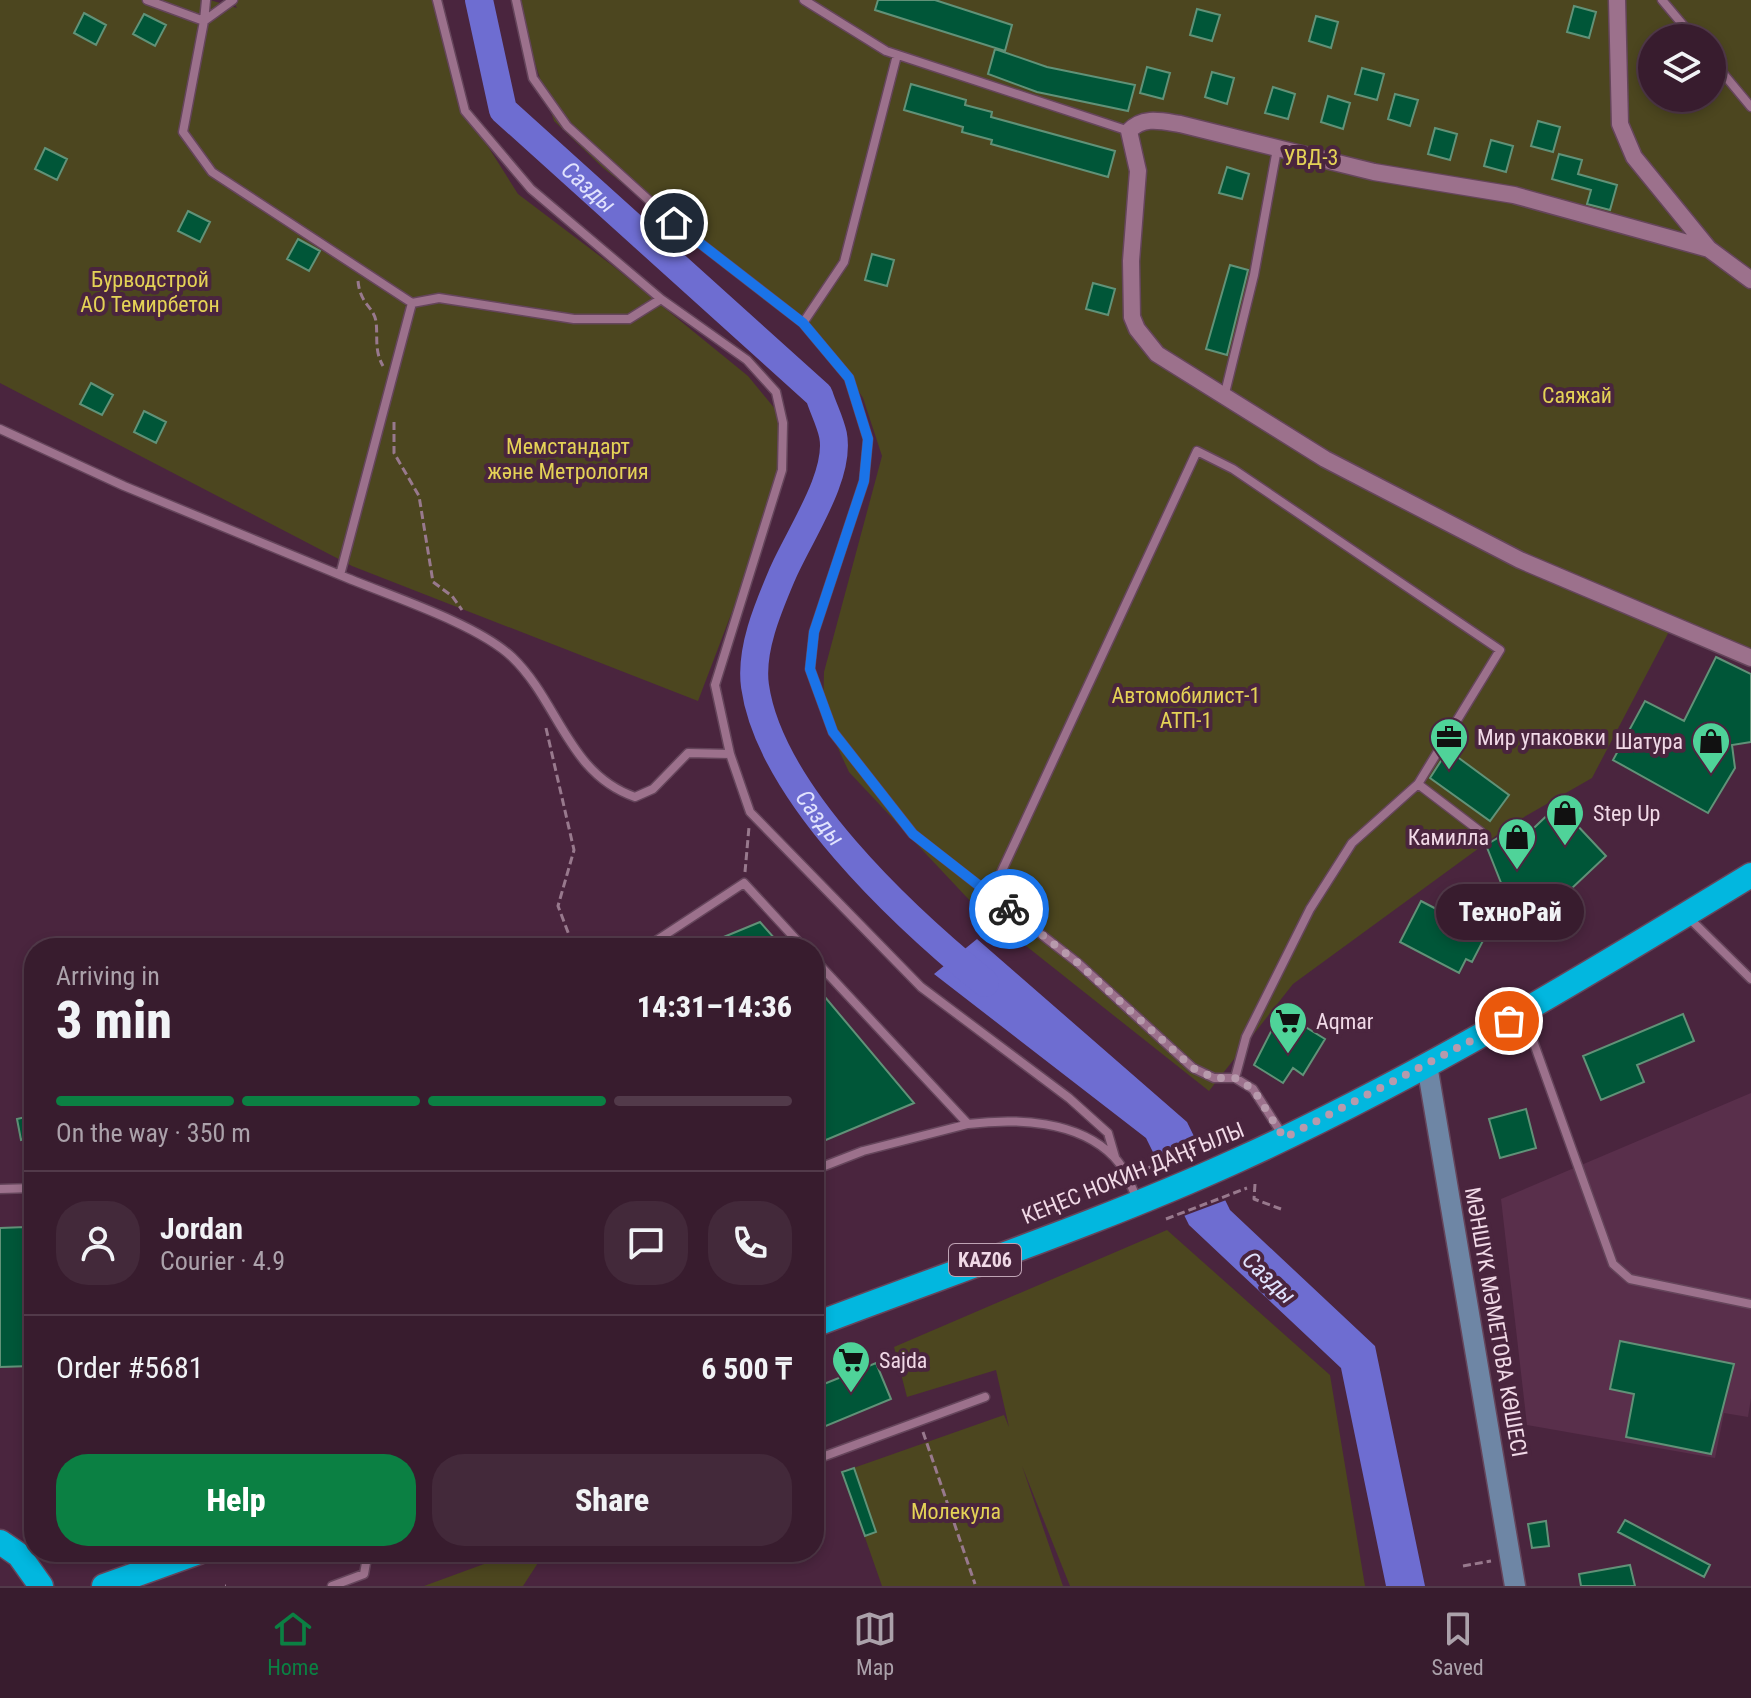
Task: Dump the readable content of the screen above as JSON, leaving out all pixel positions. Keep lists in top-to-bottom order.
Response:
{
  "streets": {
    "highway": ["КЕҢЕС НОКИН ДАҢҒЫЛЫ", "KАZ06"],
    "main road": ["МӘНШҮК МӘМЕТОВА КӨШЕСІ"]
  },
  "crossings": [
    ["КЕҢЕС НОКИН ДАҢҒЫЛЫ", "МӘНШҮК МӘМЕТОВА КӨШЕСІ"]
  ],
  "water": ["Сазды"],
  "parks": [
    "УВД-3",
    "Бурводстрой АО Темирбетон",
    "Саяжай",
    "Мемстандарт және Метрология",
    "Автомобилист-1 АТП-1",
    "Молекула"
  ],
  "places": {
    "office": ["Мир упаковки"],
    "shop": ["Шатура", "Step Up", "Камилла"],
    "other": ["ТехноРай"],
    "supermarket": ["Aqmar", "Sajda"]
  },
  "page": {
    "bubble": "ТехноРай",
    "heading": ["3 min", "Arriving in", "14:31–14:36"],
    "panel": [
      "Jordan",
      "Courier · 4.9",
      "Order #5681",
      "6 500 ₸"
    ],
    "bar": "On the way · 350 m",
    "buttons": ["Help", "Share"],
    "tabs": ["Home", "Map", "Saved"]
  }
}
